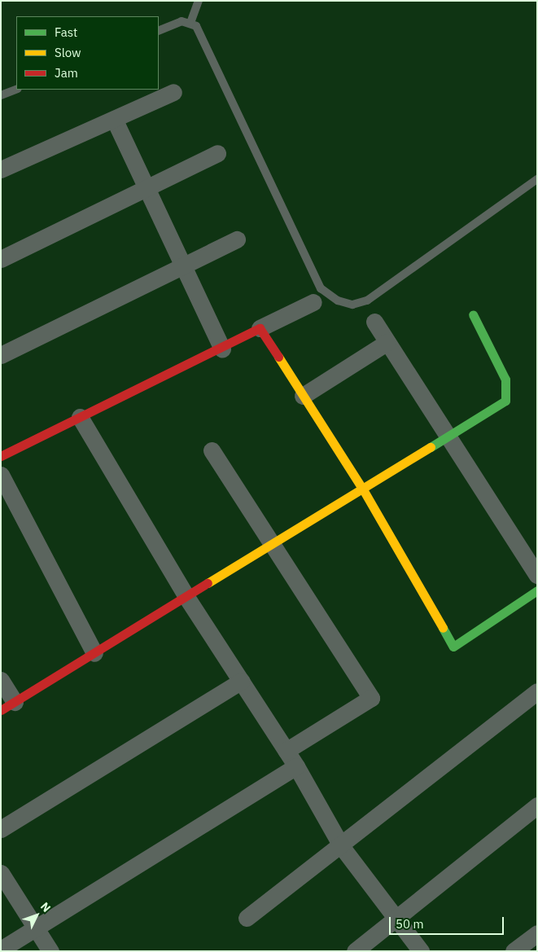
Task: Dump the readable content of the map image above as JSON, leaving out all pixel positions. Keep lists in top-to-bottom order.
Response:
{
  "legend": ["Fast", "Slow", "Jam"],
  "scale_bar": "50 m",
  "north": "top right"
}
